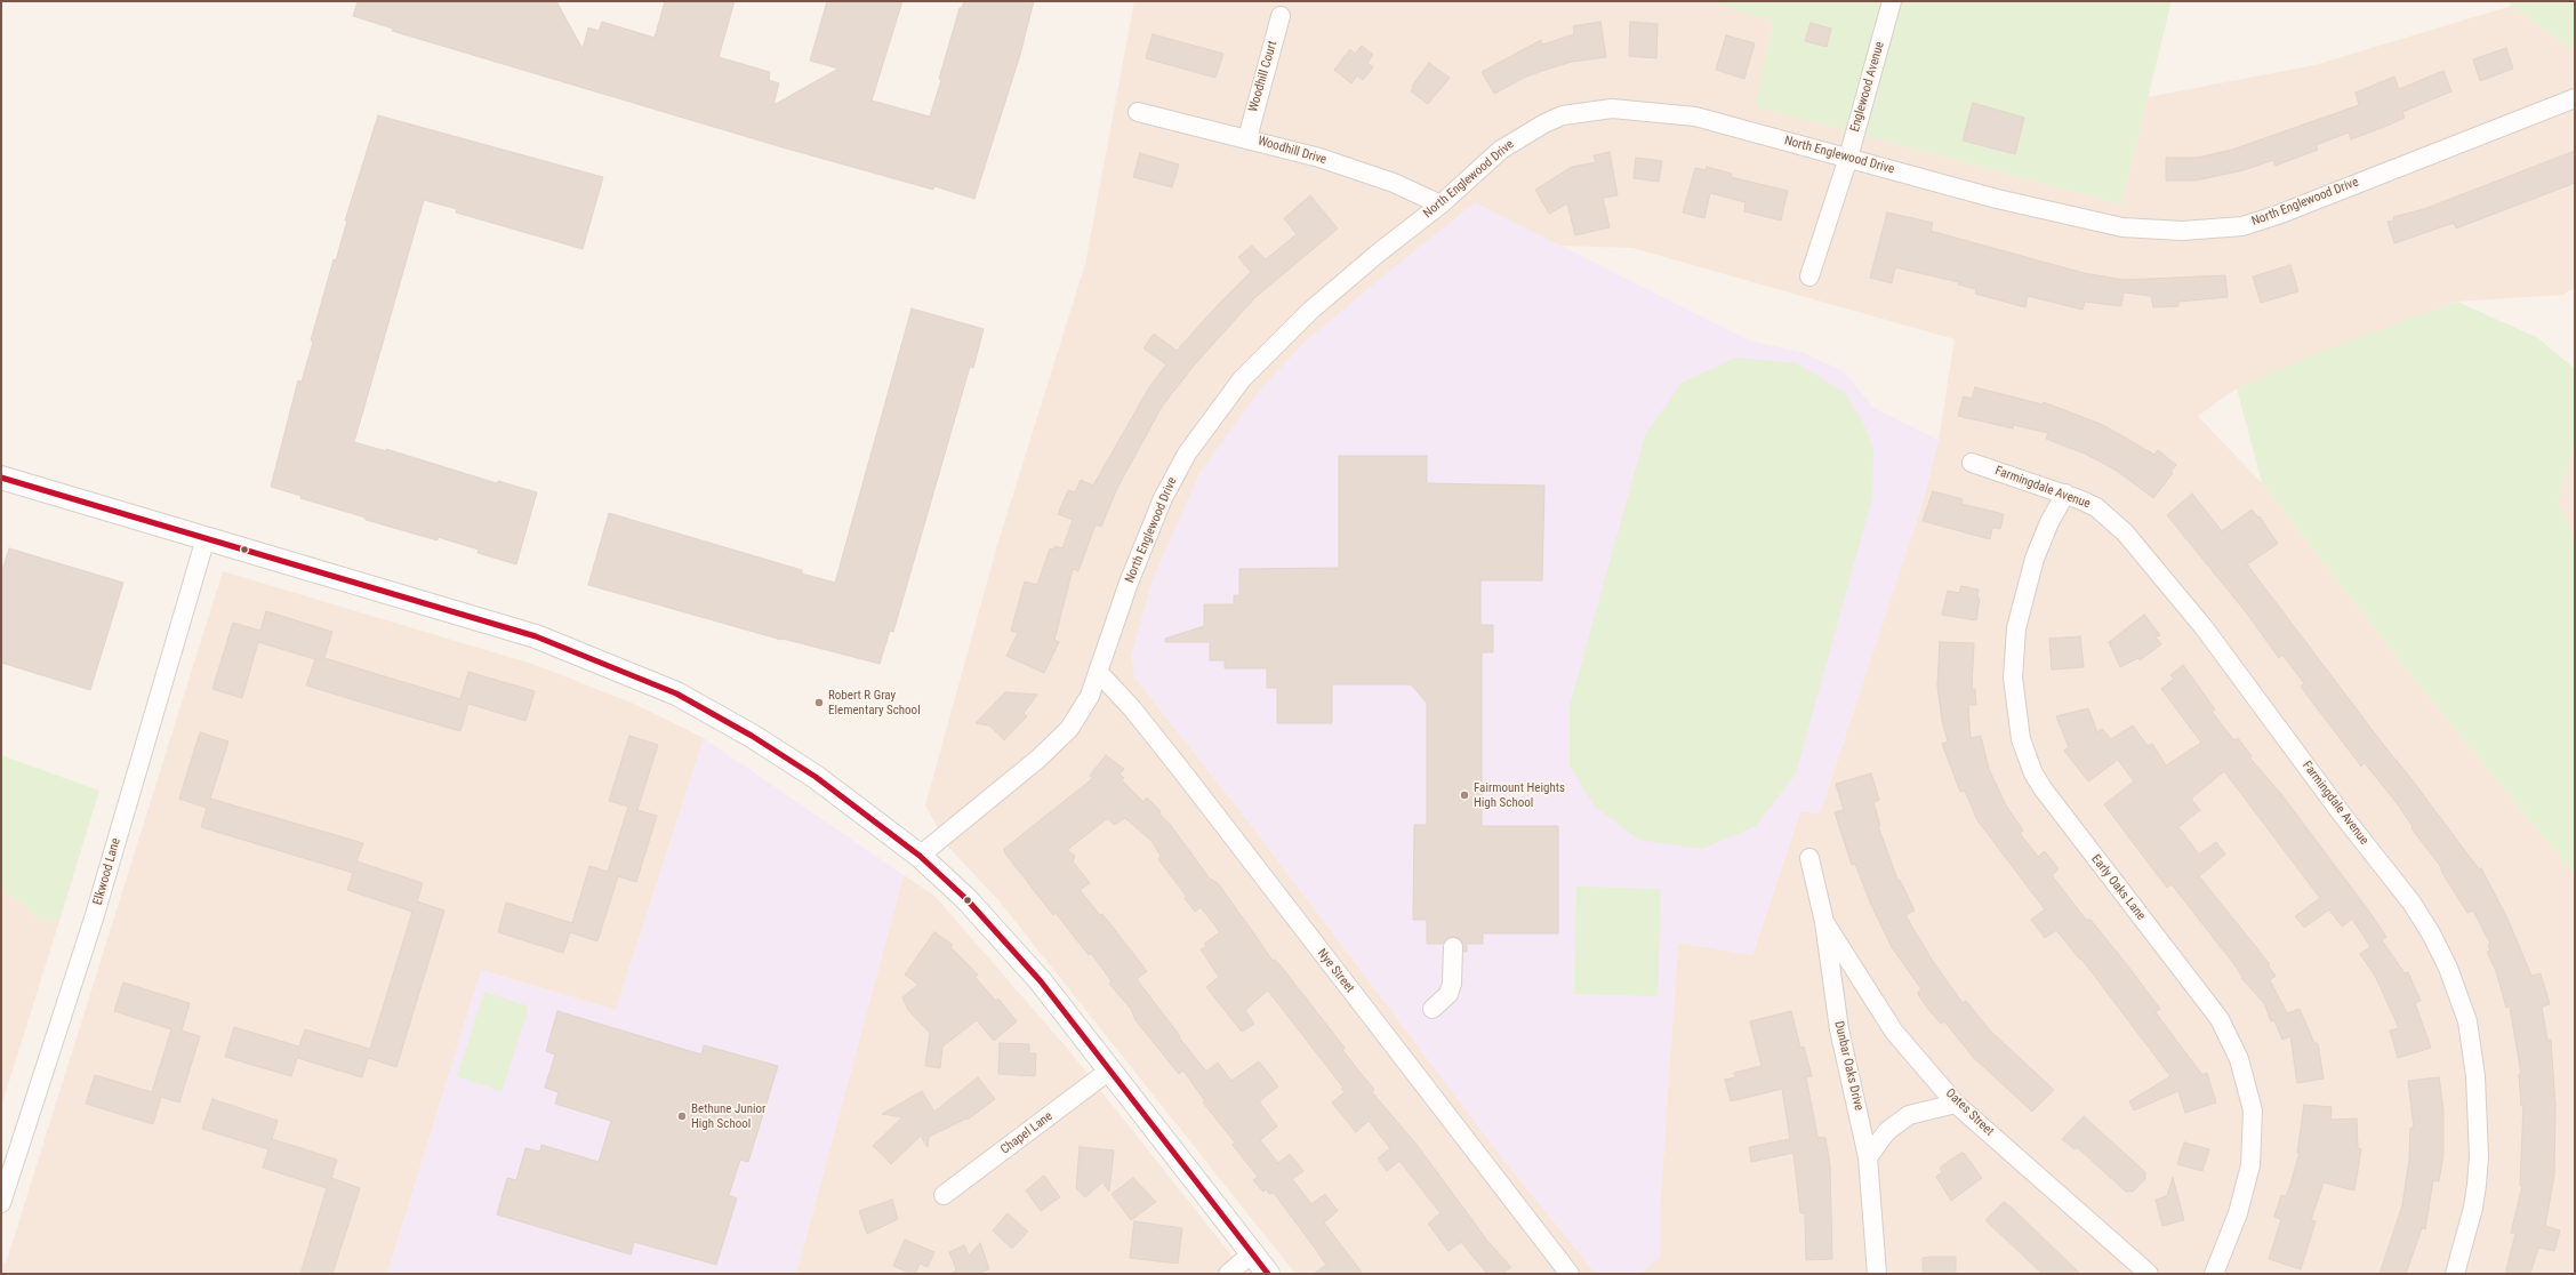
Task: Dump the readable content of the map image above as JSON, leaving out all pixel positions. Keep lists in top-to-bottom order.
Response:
{
  "streets": {
    "street": [
      "Woodhill Court",
      "Englewood Avenue",
      "Woodhill Drive",
      "North Englewood Drive",
      "Farmingdale Avenue",
      "Elkwood Lane",
      "Early Oaks Lane",
      "Nye Street",
      "Dunbar Oaks Drive",
      "Oates Street",
      "Chapel Lane"
    ]
  },
  "crossings": [
    ["Woodhill Court", "Woodhill Drive"],
    ["Englewood Avenue", "North Englewood Drive"],
    ["Woodhill Drive", "North Englewood Drive"],
    ["North Englewood Drive", "Nye Street"],
    ["Farmingdale Avenue", "Early Oaks Lane"],
    ["Dunbar Oaks Drive", "Oates Street"]
  ],
  "places": ["Robert R Gray Elementary School", "Fairmount Heights High School", "Bethune Junior High School"]
}
